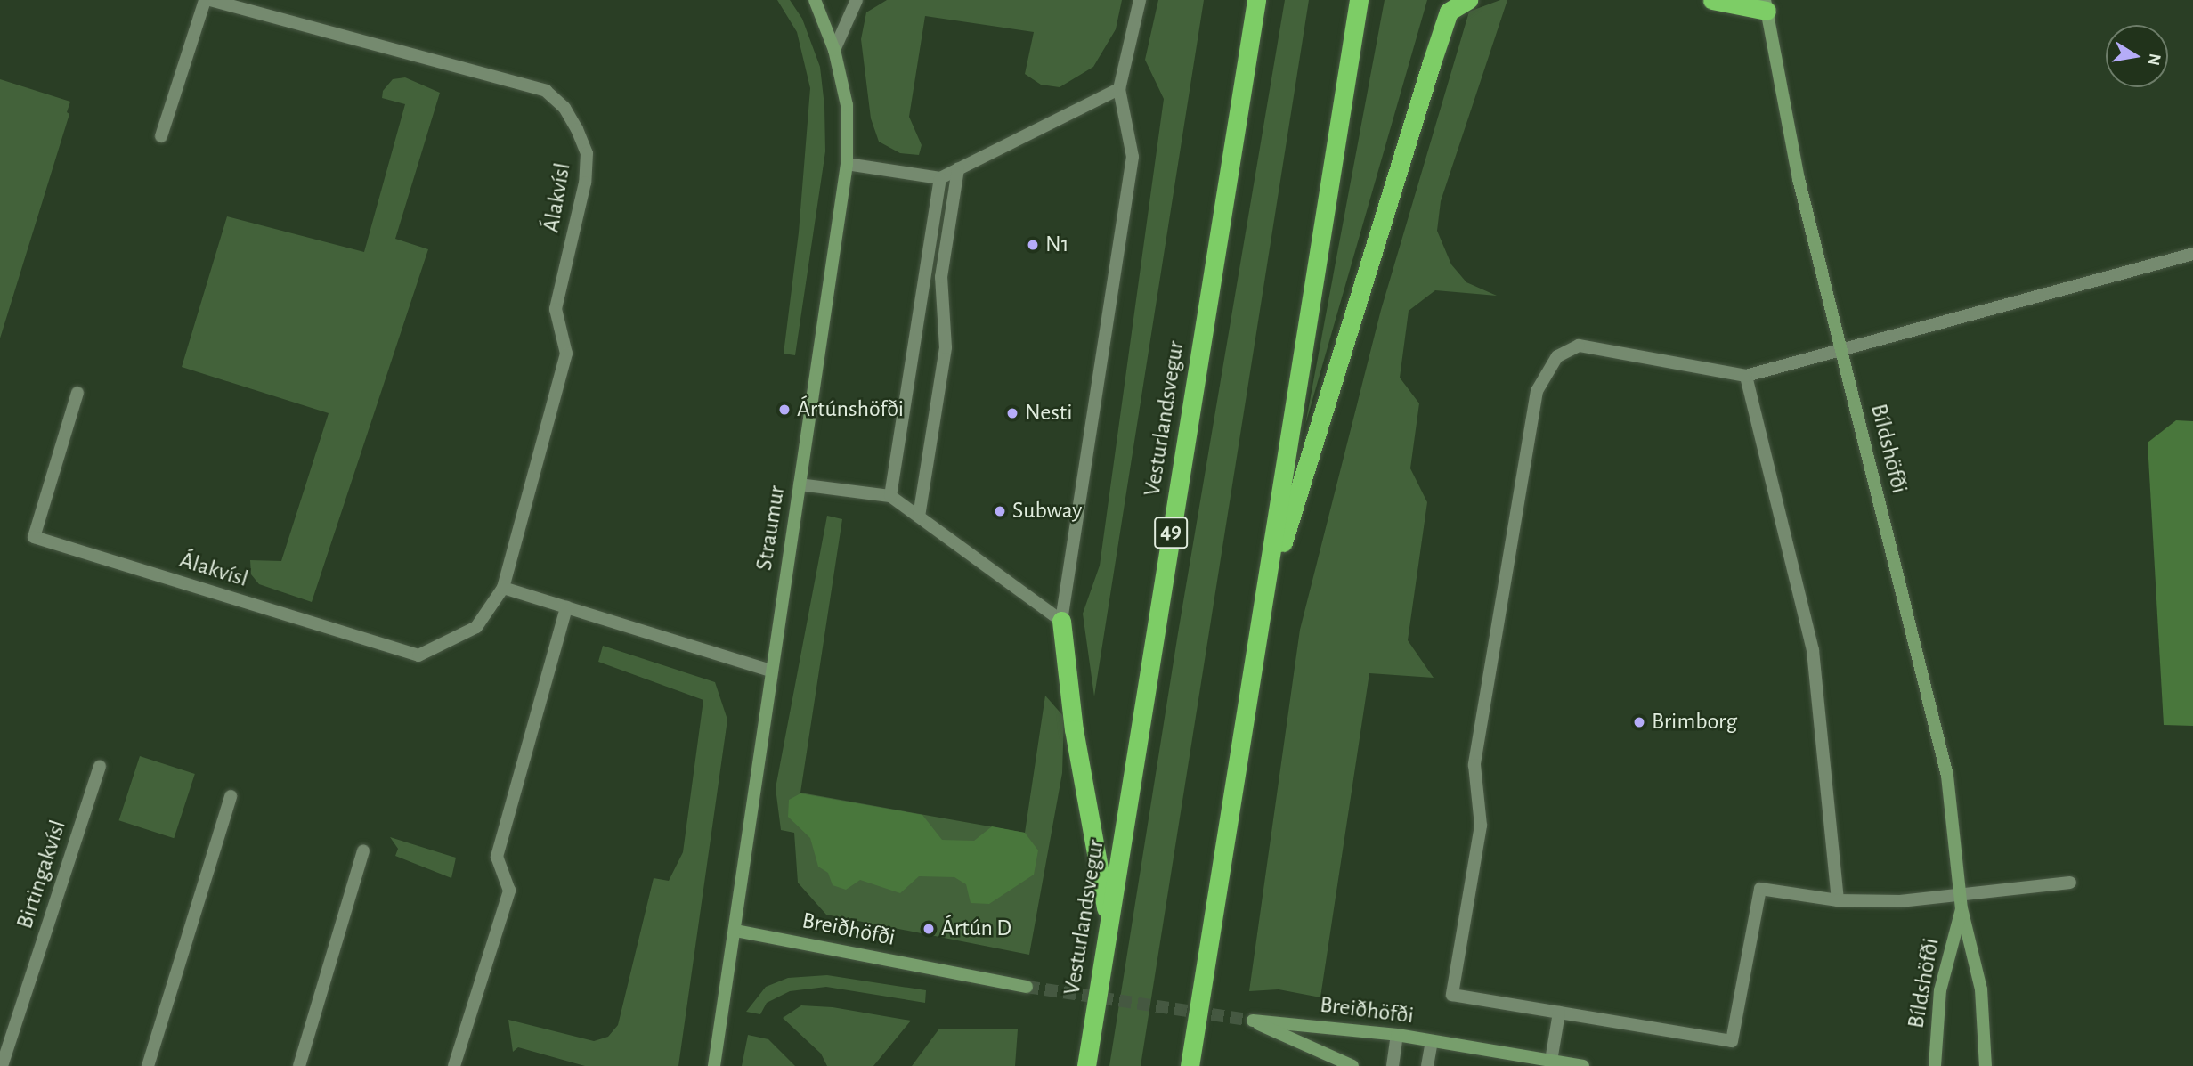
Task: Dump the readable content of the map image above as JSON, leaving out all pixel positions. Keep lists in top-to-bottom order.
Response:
{
  "streets": {
    "highway": ["Vesturlandsvegur", "49"],
    "street": [
      "Álakvísl",
      "Bíldshöfði",
      "Straumur",
      "Birtingakvísl",
      "Breiðhöfði"
    ]
  },
  "crossings": [
    ["Straumur", "Breiðhöfði"]
  ],
  "places": [
    "N1",
    "Ártúnshöfði",
    "Nesti",
    "Subway",
    "Brimborg",
    "Ártún D"
  ],
  "north": "right"
}
